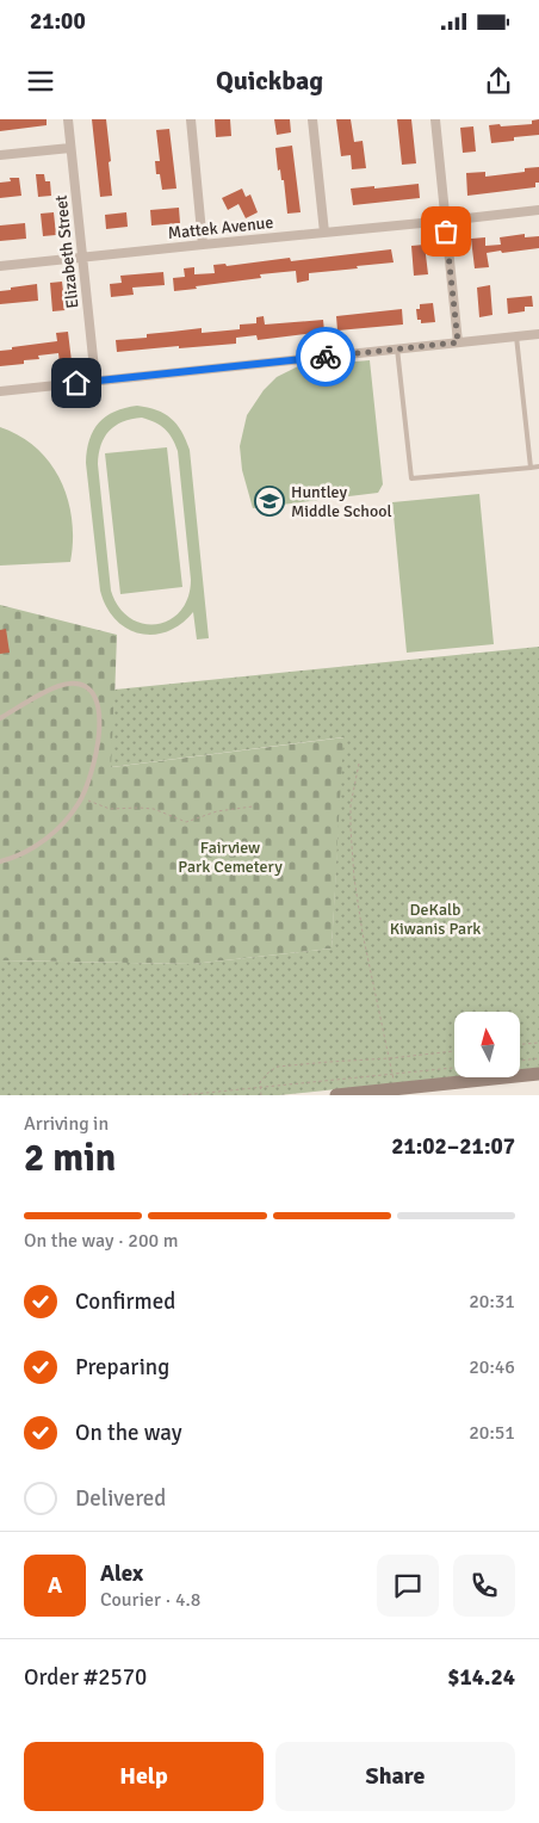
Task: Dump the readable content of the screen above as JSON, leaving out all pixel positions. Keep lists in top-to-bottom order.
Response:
{
  "streets": {
    "street": ["Mattek Avenue", "Elizabeth Street"]
  },
  "crossings": [
    ["Mattek Avenue", "Elizabeth Street"]
  ],
  "parks": ["Fairview Park Cemetery", "DeKalb Kiwanis Park"],
  "places": {
    "school or university": ["Huntley Middle School"]
  },
  "north": "top",
  "page": {
    "status": "21:00",
    "header": "Quickbag",
    "heading": ["2 min", "Arriving in", "21:02–21:07"],
    "panel": [
      "Alex",
      "Courier · 4.8",
      "Order #2570",
      "$14.24"
    ],
    "bar": "On the way · 200 m",
    "list": [
      ["Confirmed", "20:31"],
      ["Preparing", "20:46"],
      ["On the way", "20:51"],
      "Delivered"
    ],
    "round": "A",
    "buttons": ["Help", "Share"]
  }
}
